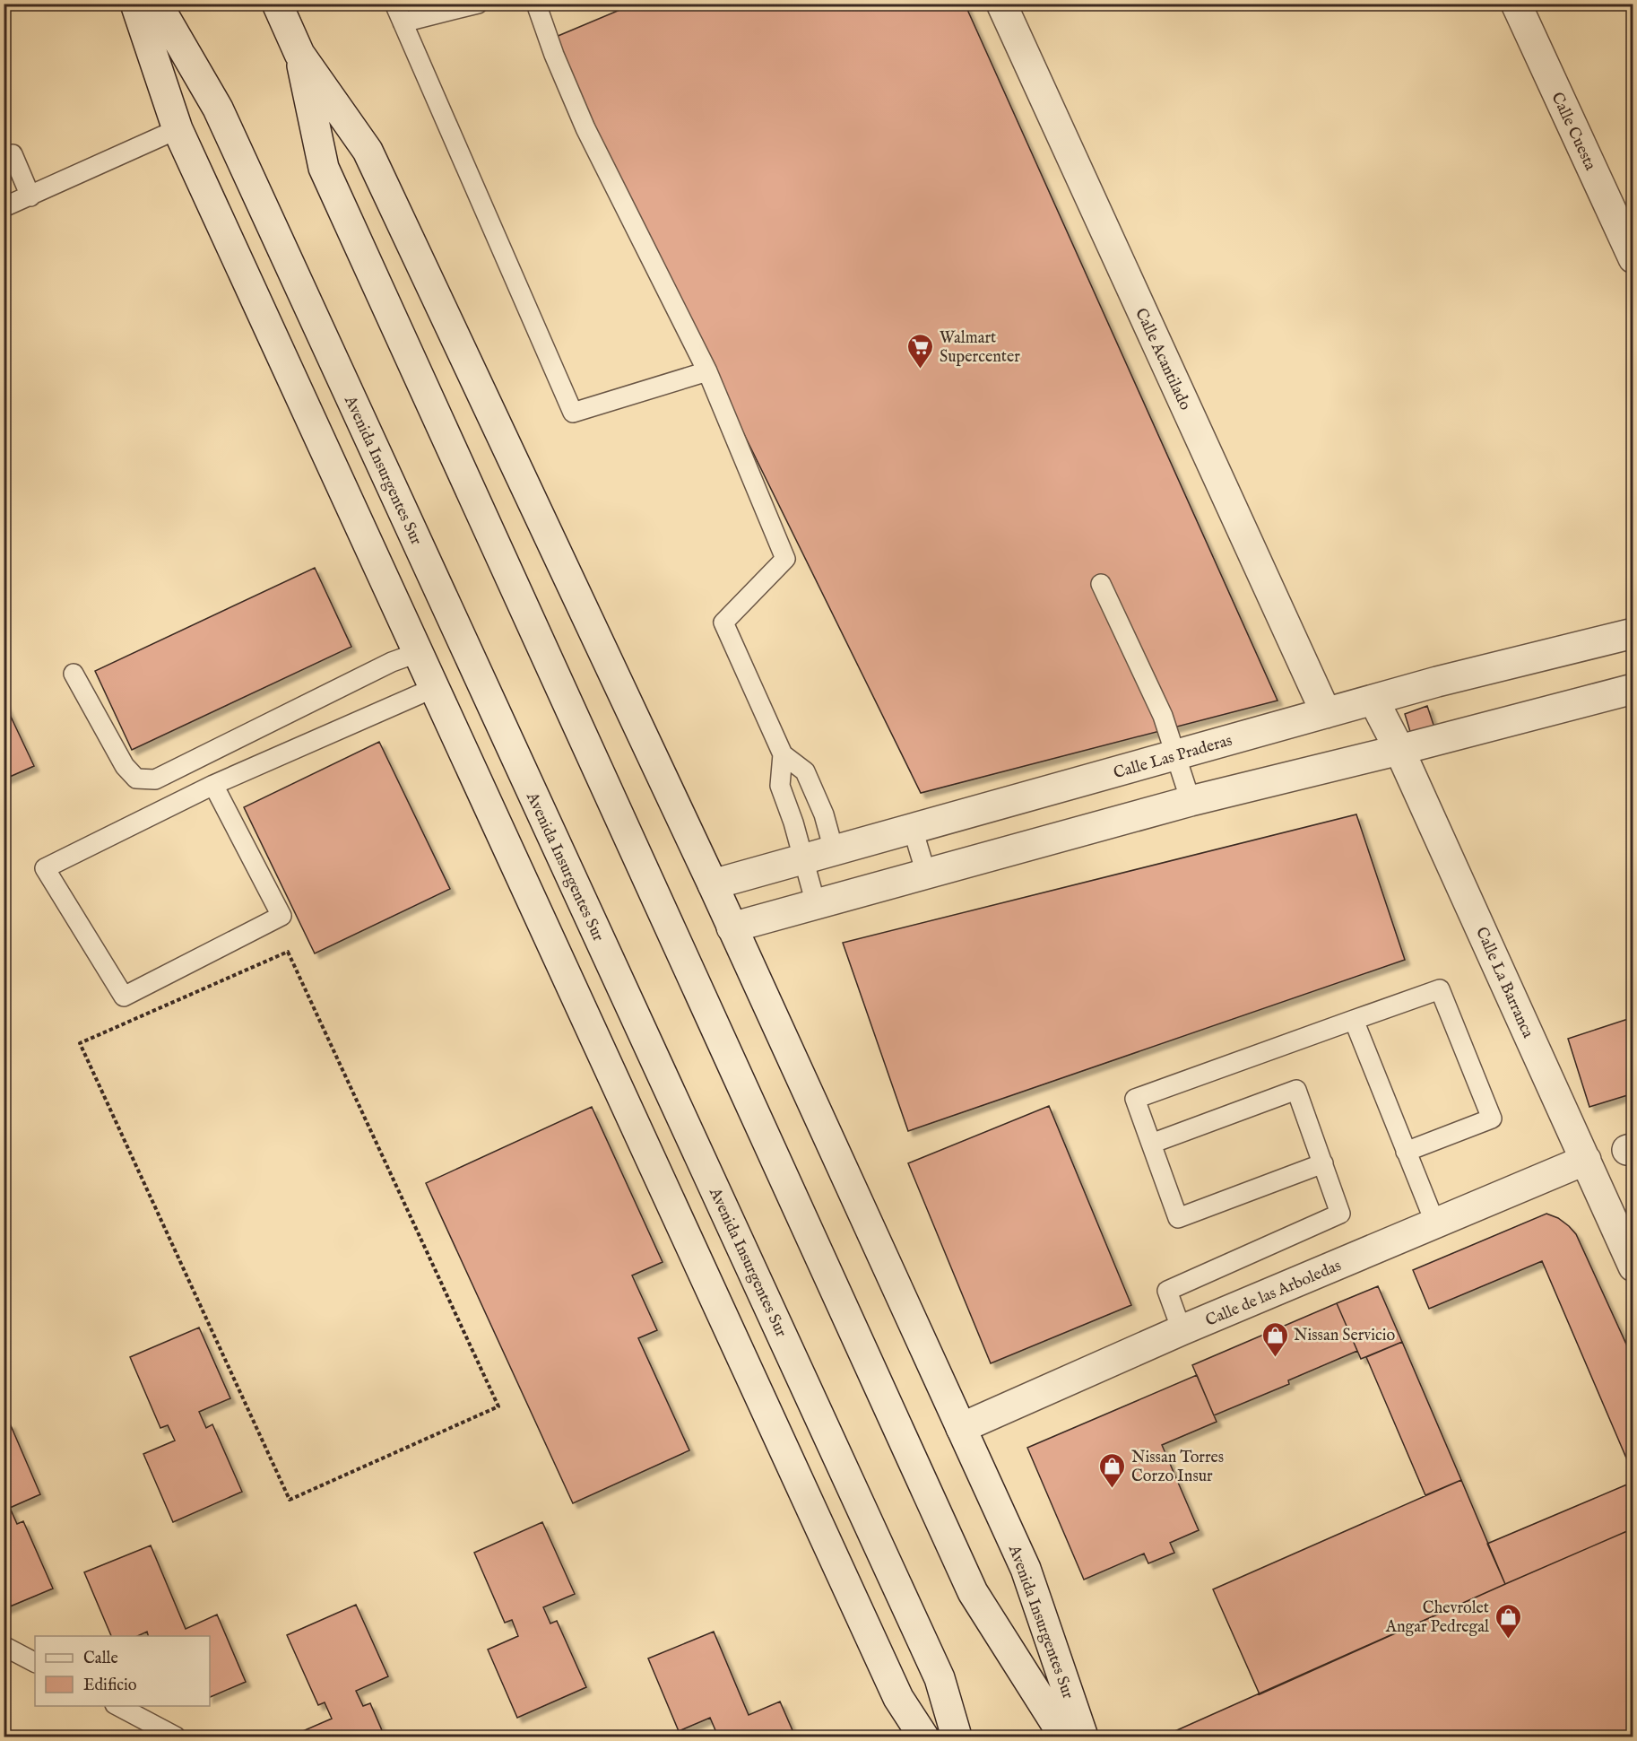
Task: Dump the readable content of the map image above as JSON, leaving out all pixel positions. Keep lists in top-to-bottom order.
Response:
{
  "streets": {
    "main road": [
      "Calle Cuesta",
      "Calle Acantilado",
      "Avenida Insurgentes Sur",
      "Calle Las Praderas",
      "Calle La Barranca",
      "Calle de las Arboledas"
    ]
  },
  "crossings": [
    ["Calle Acantilado", "Calle Las Praderas"],
    ["Avenida Insurgentes Sur", "Calle Las Praderas"],
    ["Avenida Insurgentes Sur", "Calle de las Arboledas"],
    ["Calle Las Praderas", "Calle La Barranca"],
    ["Calle La Barranca", "Calle de las Arboledas"]
  ],
  "places": {
    "supermarket": ["Walmart Supercenter"],
    "shop": ["Nissan Servicio", "Nissan Torres Corzo Insur", "Chevrolet Angar Pedregal"]
  },
  "legend": ["Calle", "Edificio"]
}
